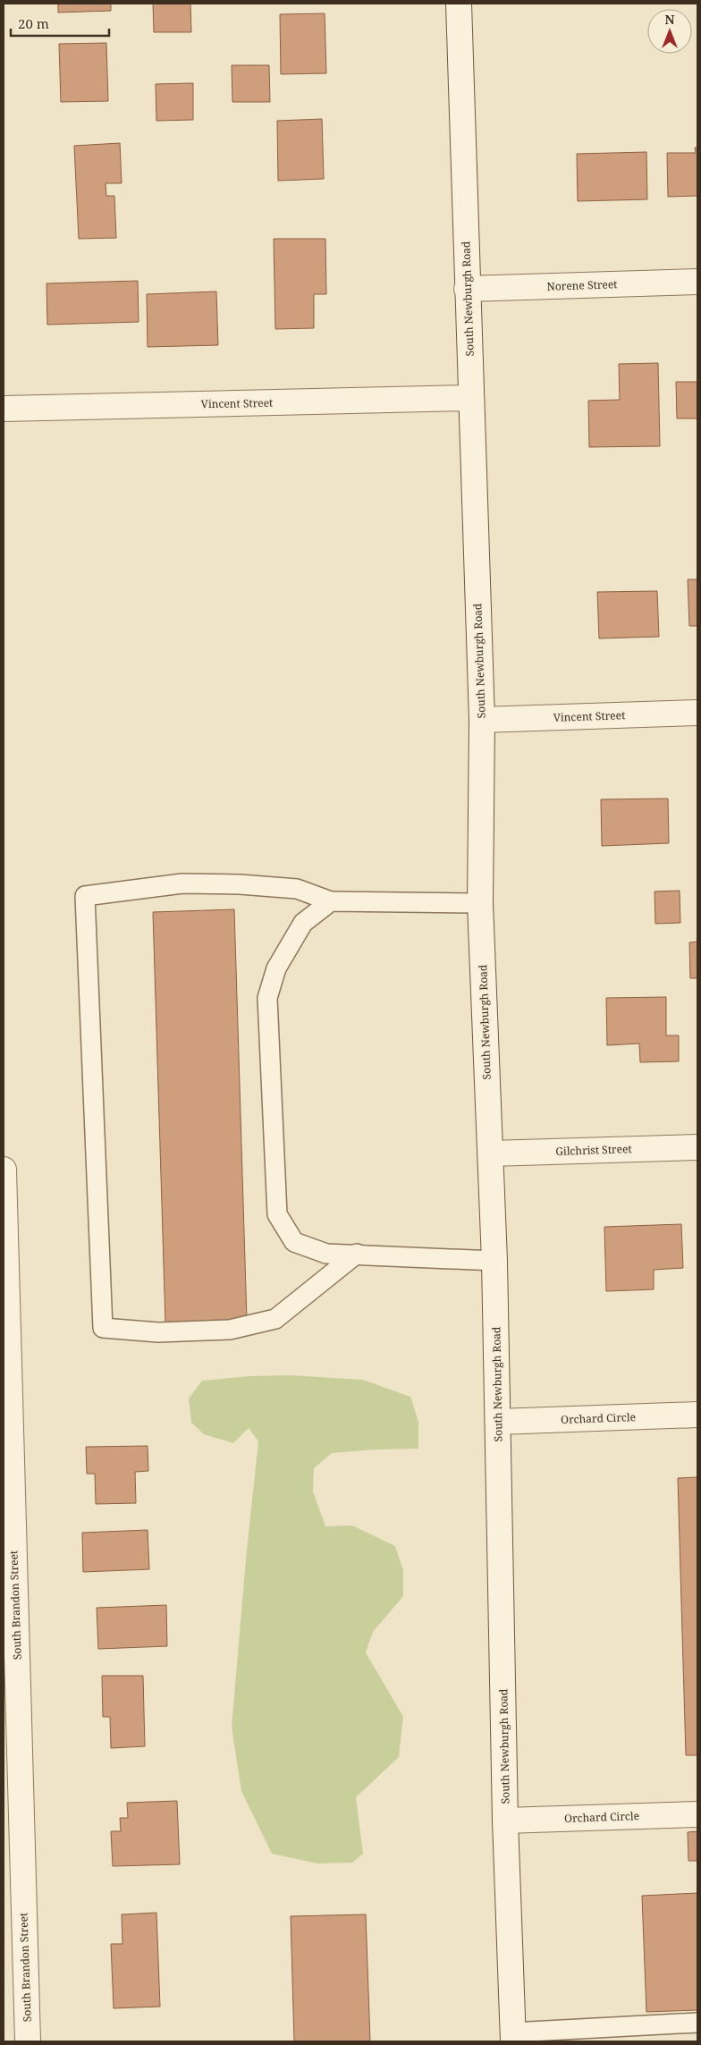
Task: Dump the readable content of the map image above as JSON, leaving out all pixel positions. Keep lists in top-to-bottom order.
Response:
{
  "streets": {
    "street": [
      "Norene Street",
      "South Newburgh Road",
      "Vincent Street",
      "Gilchrist Street",
      "Orchard Circle",
      "South Brandon Street"
    ]
  },
  "crossings": [
    ["Norene Street", "South Newburgh Road"],
    ["South Newburgh Road", "Vincent Street"],
    ["South Newburgh Road", "Gilchrist Street"],
    ["South Newburgh Road", "Orchard Circle"]
  ],
  "scale_bar": "20 m",
  "north": "top"
}
